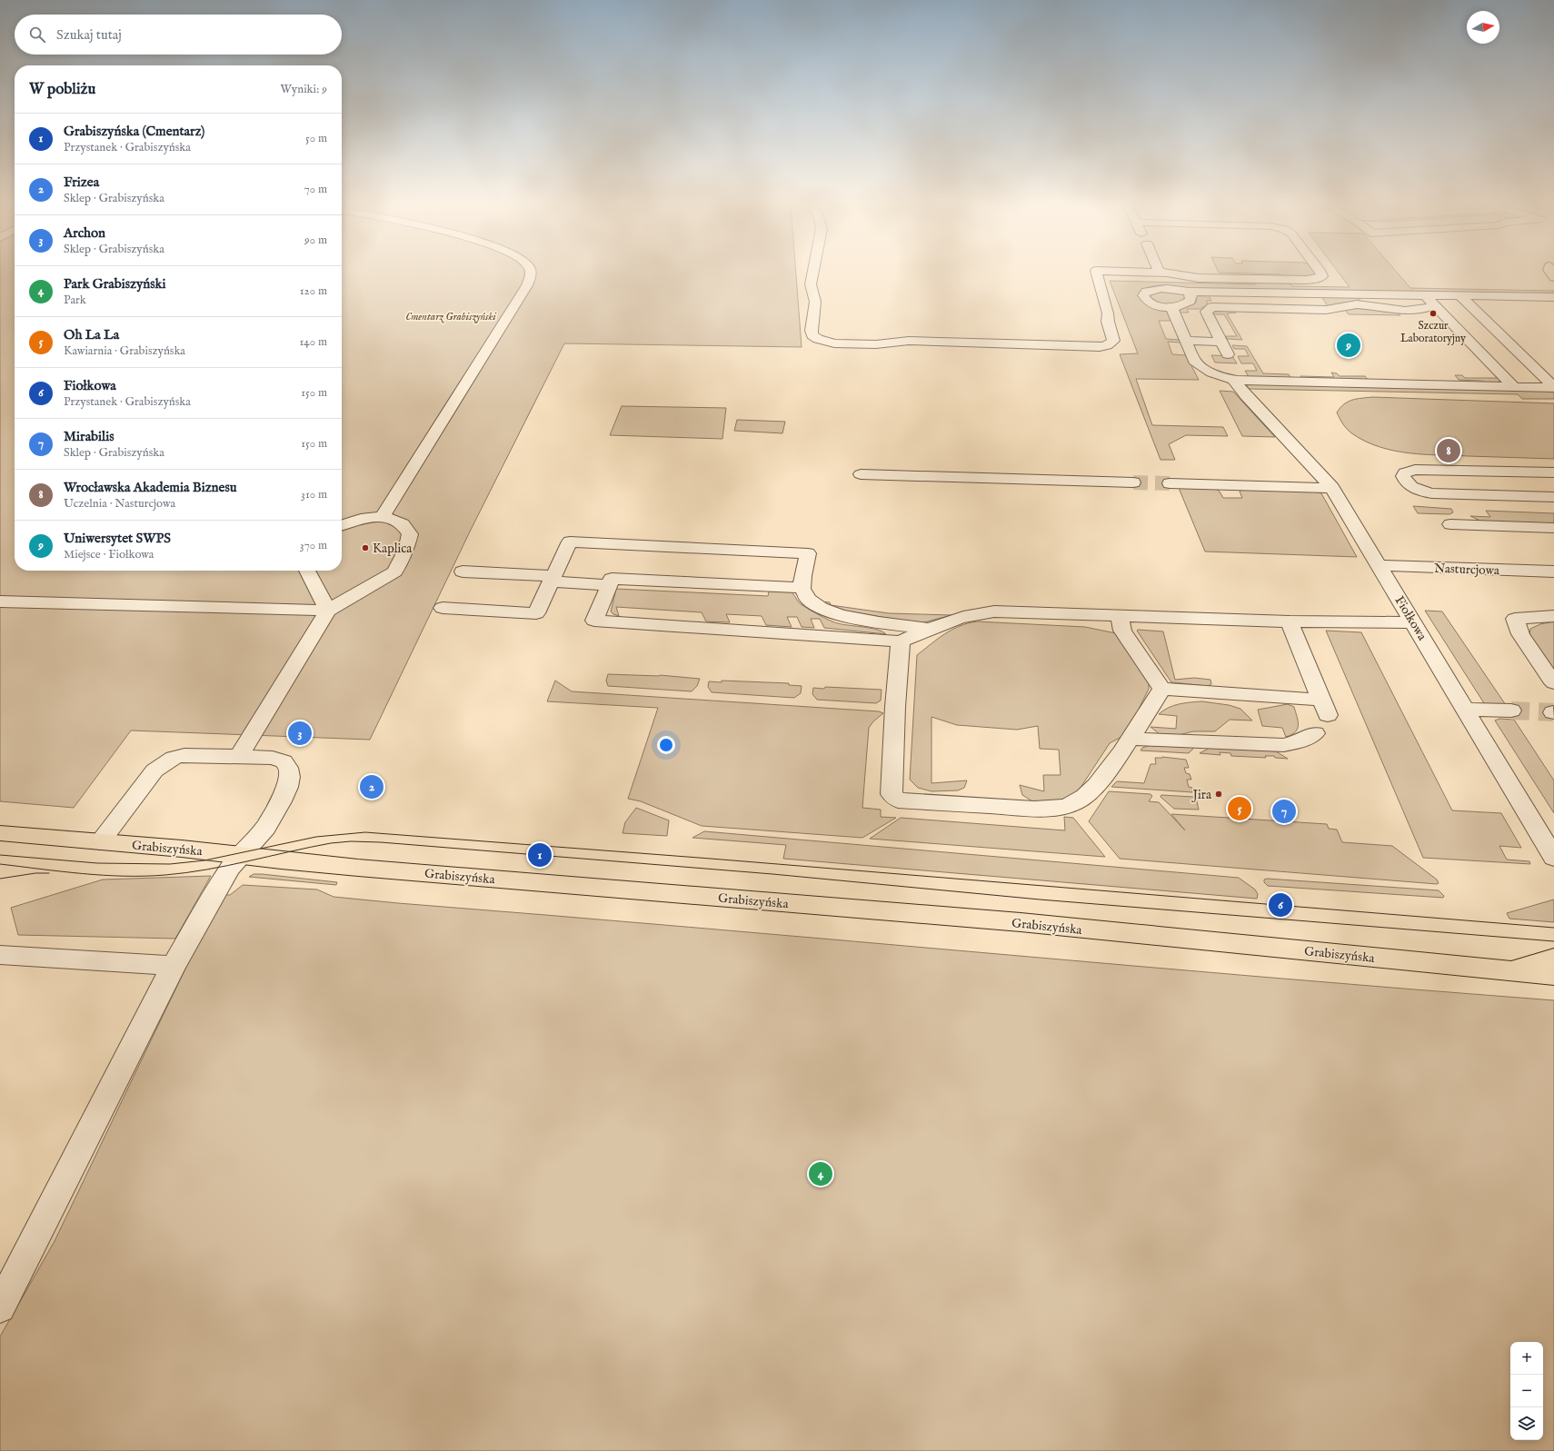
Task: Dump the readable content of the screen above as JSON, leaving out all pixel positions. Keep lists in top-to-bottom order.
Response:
{
  "streets": {
    "main road": ["Grabiszyńska"],
    "street": ["Nasturcjowa", "Fiołkowa"]
  },
  "crossings": [
    ["Nasturcjowa", "Fiołkowa"]
  ],
  "parks": ["Cmentarz Grabiszyński"],
  "places": ["Szczur Laboratoryjny", "Kaplica", "Jira"],
  "north": "right",
  "page": {
    "search": "Szukaj tutaj",
    "heading": ["W pobliżu", "Wyniki: 9"],
    "list": [
      {
        "mark": "1",
        "name": "Grabiszyńska (Cmentarz)",
        "note": "Przystanek · Grabiszyńska",
        "value": "50 m"
      },
      {
        "mark": "2",
        "name": "Frizea",
        "note": "Sklep · Grabiszyńska",
        "value": "70 m"
      },
      {
        "mark": "3",
        "name": "Archon",
        "note": "Sklep · Grabiszyńska",
        "value": "90 m"
      },
      {
        "mark": "4",
        "name": "Park Grabiszyński",
        "note": "Park",
        "value": "120 m"
      },
      {
        "mark": "5",
        "name": "Oh La La",
        "note": "Kawiarnia · Grabiszyńska",
        "value": "140 m"
      },
      {
        "mark": "6",
        "name": "Fiołkowa",
        "note": "Przystanek · Grabiszyńska",
        "value": "150 m"
      },
      {
        "mark": "7",
        "name": "Mirabilis",
        "note": "Sklep · Grabiszyńska",
        "value": "150 m"
      },
      {
        "mark": "8",
        "name": "Wrocławska Akademia Biznesu",
        "note": "Uczelnia · Nasturcjowa",
        "value": "310 m"
      },
      {
        "mark": "9",
        "name": "Uniwersytet SWPS",
        "note": "Miejsce · Fiołkowa",
        "value": "370 m"
      }
    ],
    "pins": [
      "9",
      "8",
      "3",
      "2",
      "5",
      "7",
      "1",
      "6",
      "4"
    ],
    "map_buttons": ["+", "−"]
  }
}
